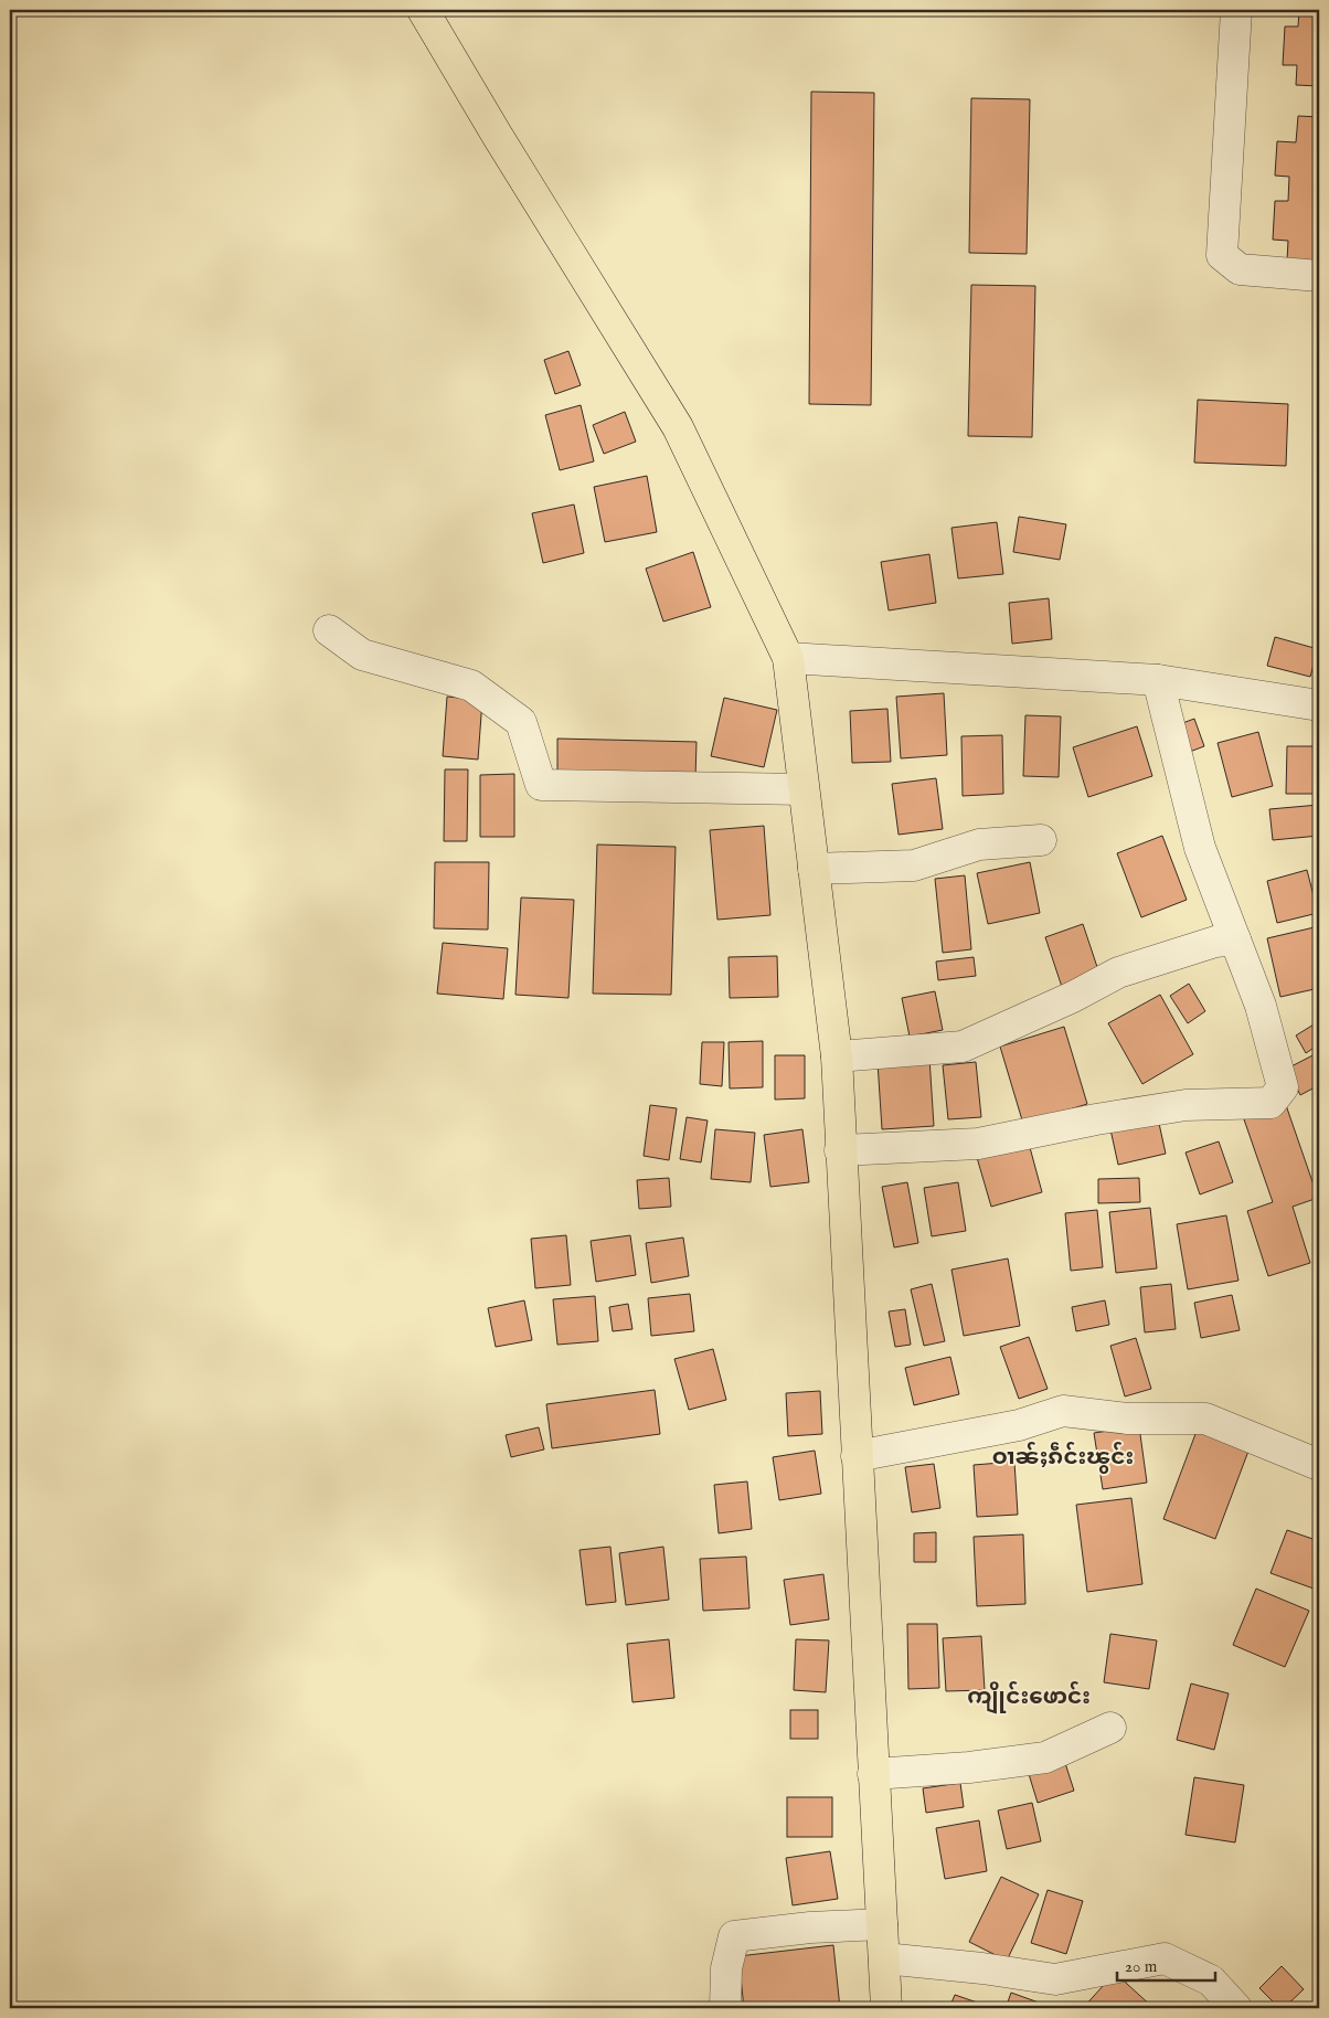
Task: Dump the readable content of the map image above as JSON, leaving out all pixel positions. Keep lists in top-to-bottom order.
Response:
{
  "districts": ["ဝၢၼ်ႈၵဵင်းၽွင်း", "ကျိုင်းဖောင်း"],
  "scale_bar": "20 m"
}
